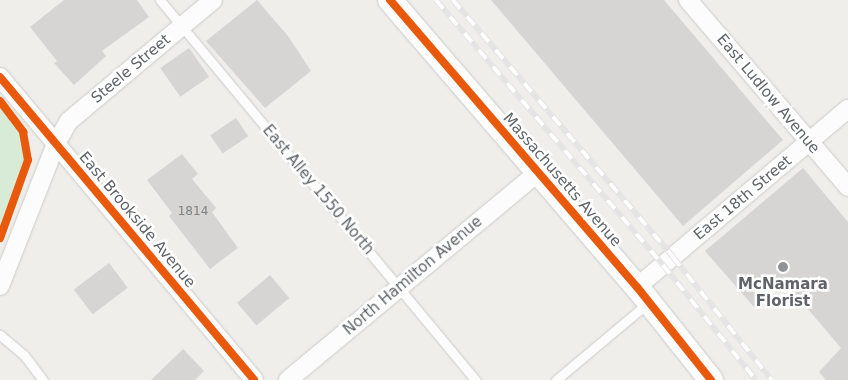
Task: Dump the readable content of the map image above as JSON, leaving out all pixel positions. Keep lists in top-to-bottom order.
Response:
{
  "streets": {
    "street": [
      "Steele Street",
      "East Ludlow Avenue",
      "Massachusetts Avenue",
      "East 18th Street",
      "East Brookside Avenue",
      "North Hamilton Avenue"
    ],
    "lane": ["East Alley 1550 North"]
  },
  "crossings": [
    ["Steele Street", "East Alley 1550 North"],
    ["Steele Street", "East Brookside Avenue"],
    ["East Ludlow Avenue", "East 18th Street"],
    ["Massachusetts Avenue", "East 18th Street"],
    ["Massachusetts Avenue", "North Hamilton Avenue"],
    ["East Alley 1550 North", "North Hamilton Avenue"]
  ],
  "places": ["McNamara Florist"],
  "house_numbers": ["1814"]
}
